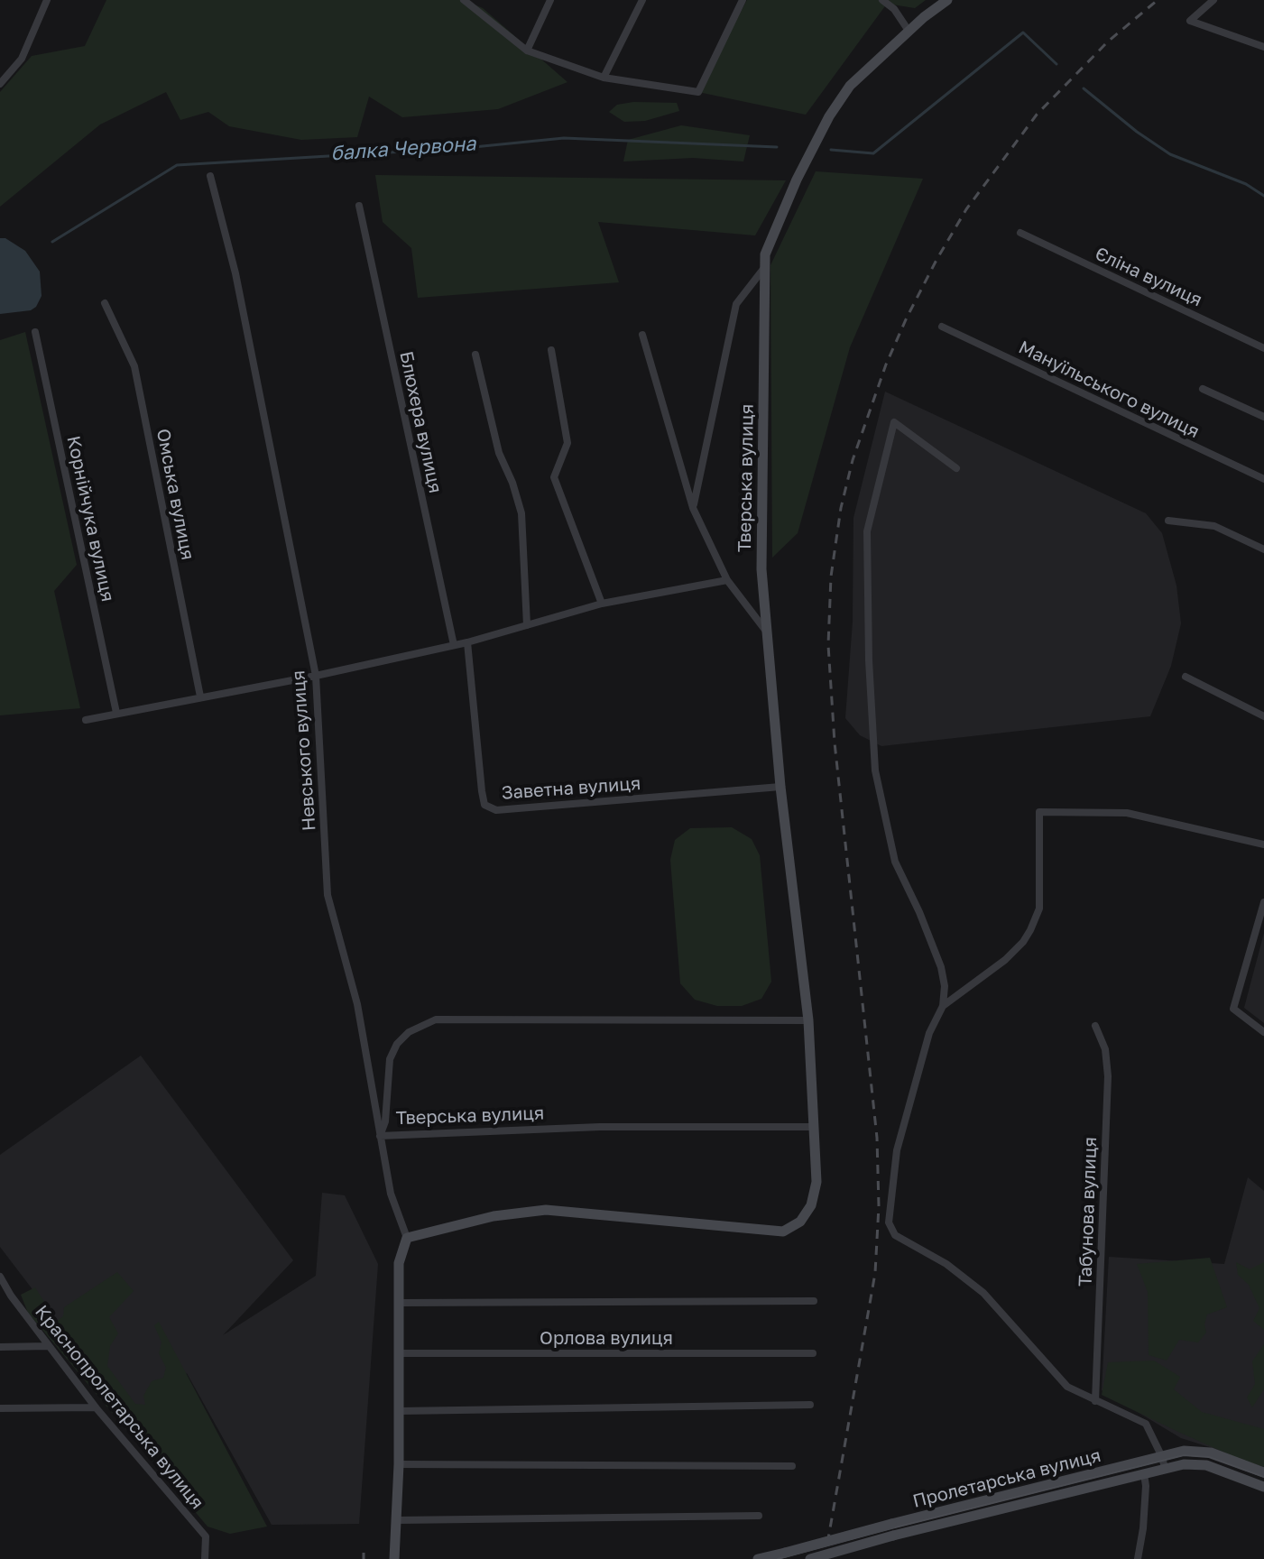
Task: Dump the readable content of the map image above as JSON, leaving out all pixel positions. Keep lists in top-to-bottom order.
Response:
{
  "streets": {
    "main road": ["Тверська вулиця", "Пролетарська вулиця"],
    "street": [
      "Єліна вулиця",
      "Мануїльського вулиця",
      "Блюхера вулиця",
      "Омська вулиця",
      "Корнійчука вулиця",
      "Невського вулиця",
      "Заветна вулиця",
      "Табунова вулиця",
      "Орлова вулиця",
      "Краснопролетарська вулиця"
    ]
  },
  "crossings": [
    ["Тверська вулиця", "Невського вулиця"],
    ["Тверська вулиця", "Заветна вулиця"]
  ],
  "water": ["балка Червона"]
}
